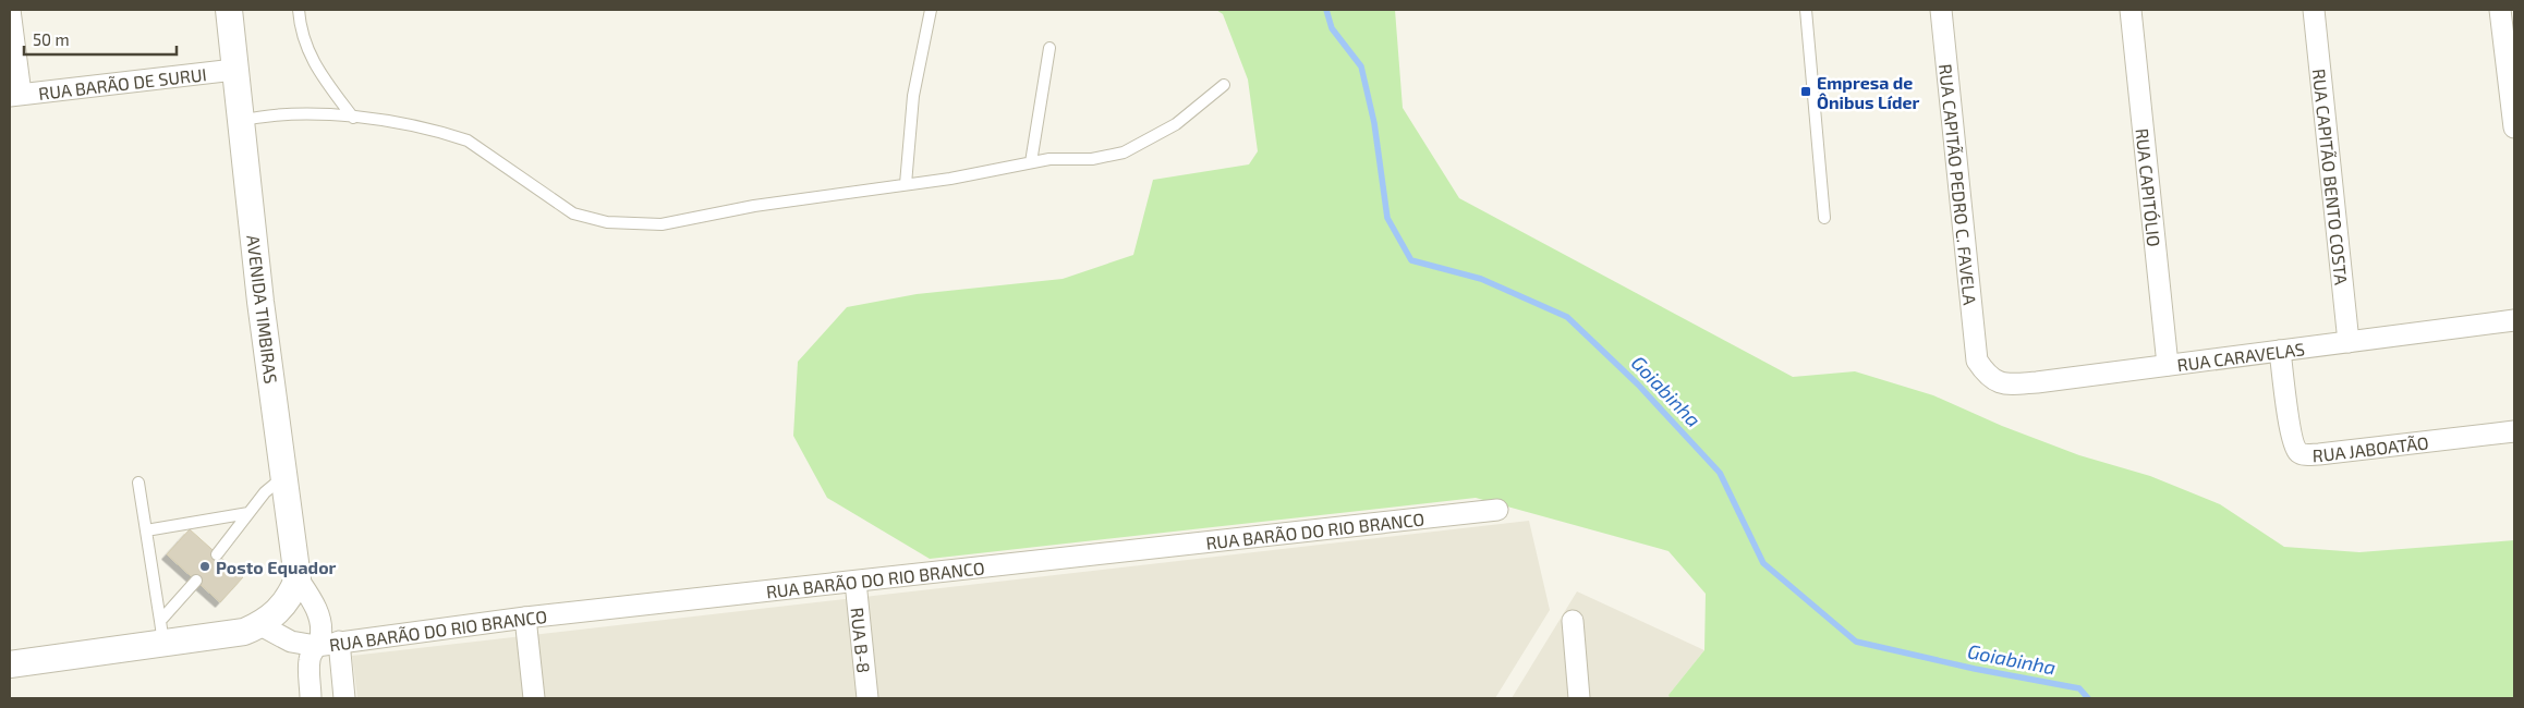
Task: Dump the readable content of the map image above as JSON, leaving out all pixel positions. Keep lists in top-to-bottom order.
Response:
{
  "streets": {
    "street": [
      "RUA BARÃO DE SURUI",
      "RUA CAPITÃO BENTO COSTA",
      "RUA CAPITÃO PEDRO C. FAVELA",
      "RUA CAPITÓLIO",
      "AVENIDA TIMBIRAS",
      "RUA CARAVELAS",
      "RUA JABOATÃO",
      "RUA BARÃO DO RIO BRANCO",
      "RUA B-8"
    ]
  },
  "crossings": [
    ["RUA BARÃO DE SURUI", "AVENIDA TIMBIRAS"],
    ["RUA CAPITÃO BENTO COSTA", "RUA CARAVELAS"],
    ["RUA CAPITÃO PEDRO C. FAVELA", "RUA CARAVELAS"],
    ["RUA CAPITÓLIO", "RUA CARAVELAS"],
    ["RUA CARAVELAS", "RUA JABOATÃO"],
    ["RUA BARÃO DO RIO BRANCO", "RUA B-8"]
  ],
  "water": ["Goiabinha"],
  "places": {
    "transit": ["Empresa de Ônibus Líder"],
    "other": ["Posto Equador"]
  },
  "scale_bar": "50 m"
}
